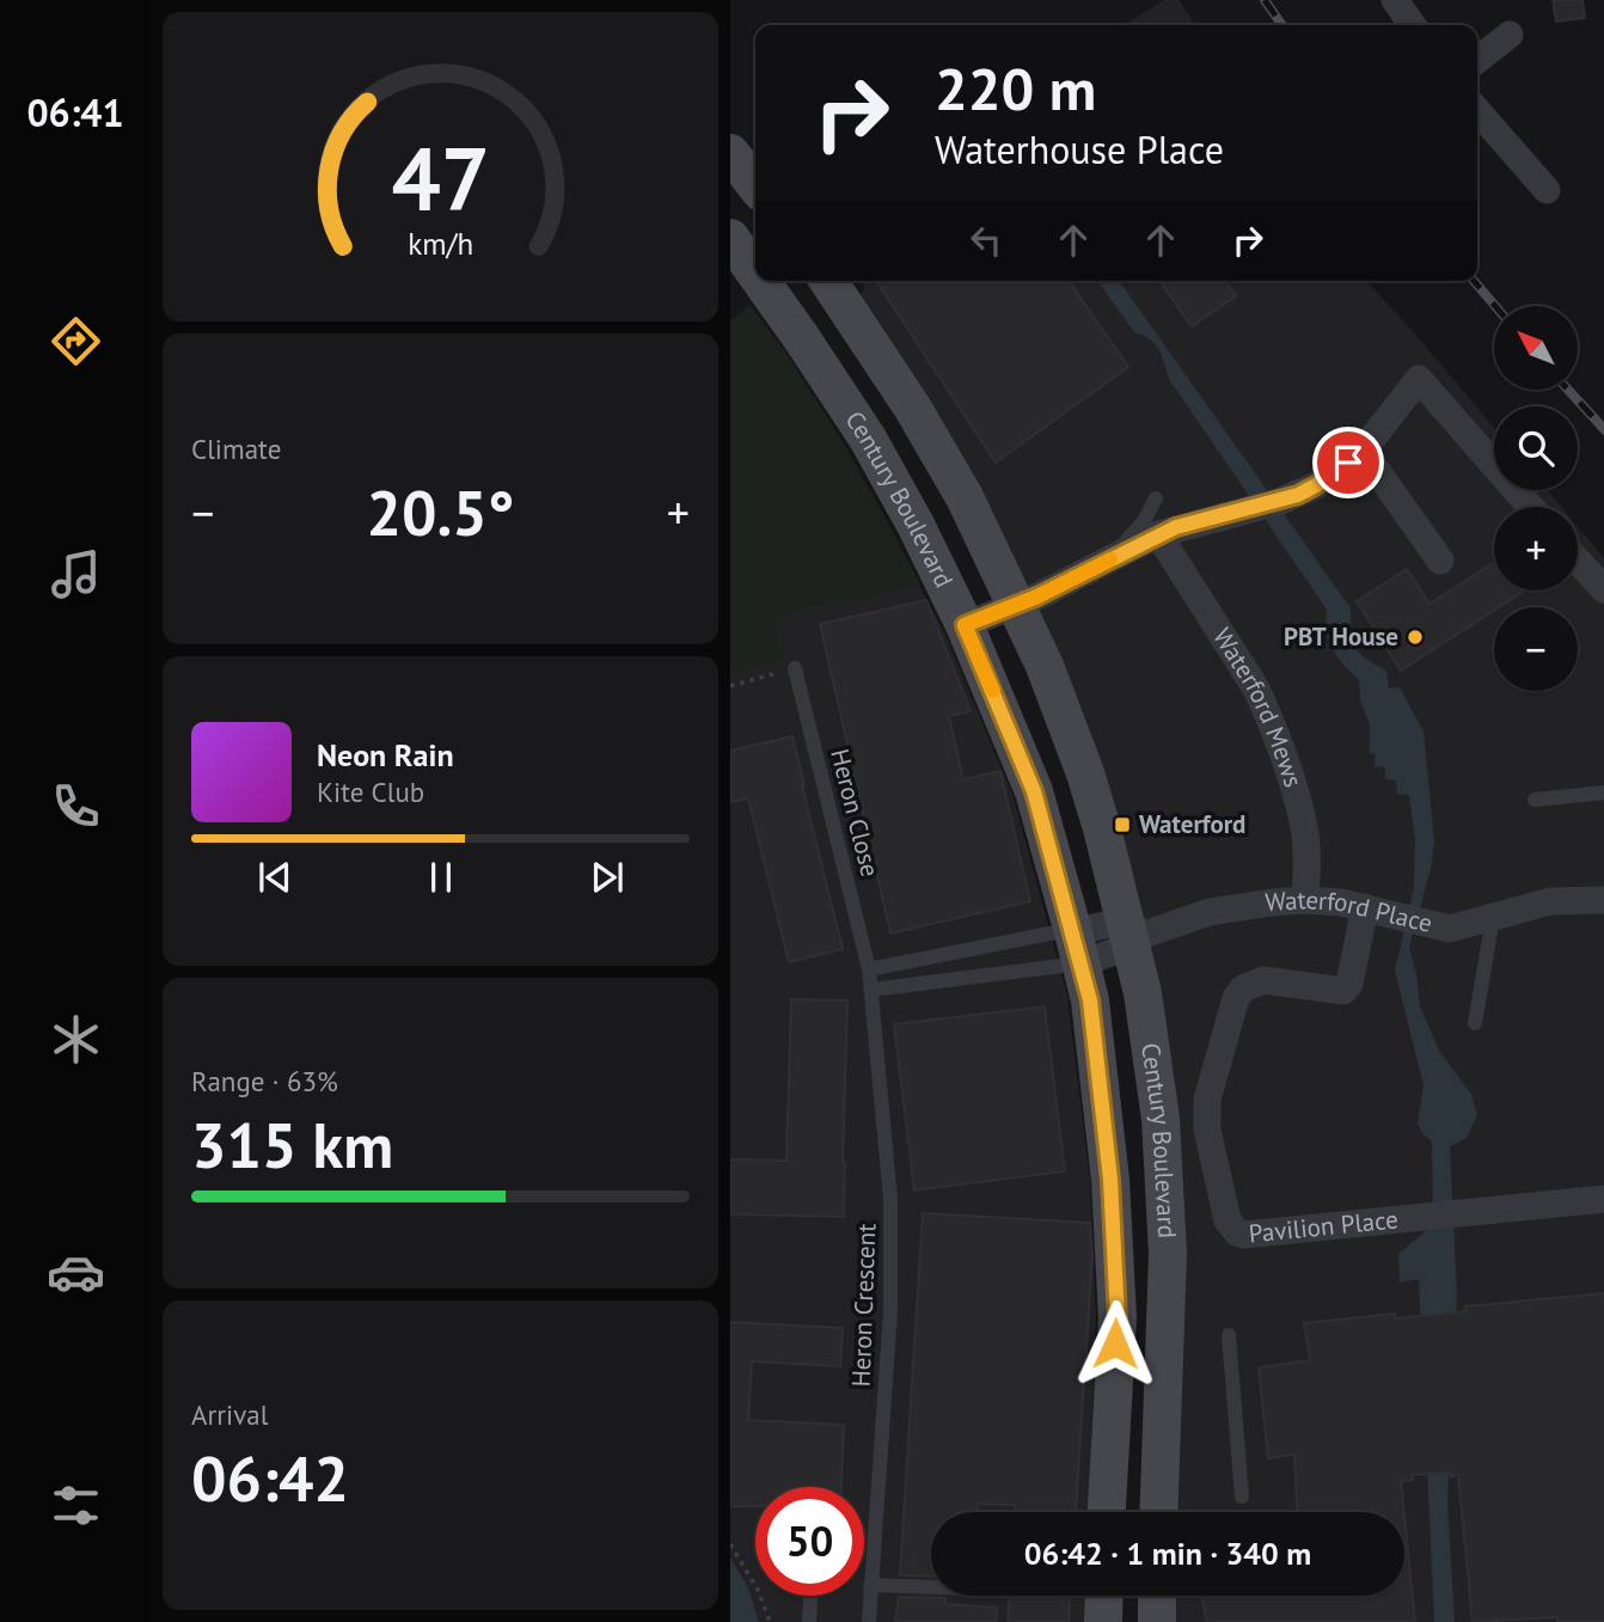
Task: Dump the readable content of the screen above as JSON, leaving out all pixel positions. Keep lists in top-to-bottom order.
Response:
{
  "streets": {
    "main road": ["Century Boulevard"],
    "street": ["Waterford Mews", "Waterford Place", "Pavilion Place"],
    "lane": ["Heron Close", "Heron Crescent"]
  },
  "crossings": [
    ["Century Boulevard", "Waterford Place"],
    ["Waterford Mews", "Waterford Place"],
    ["Heron Close", "Heron Crescent"],
    ["Waterford Place", "Pavilion Place"]
  ],
  "places": {
    "other": ["PBT House"],
    "transit": ["Waterford"]
  },
  "north": "top left",
  "page": {
    "tabs": "06:41",
    "turn": ["220 m", "Waterhouse Place"],
    "map_buttons": ["+", "−"],
    "tile": [
      "Climate",
      ["Range · 63%", "315 km"],
      ["Arrival", "06:42"]
    ],
    "heat": ["−", "20.5°", "+"],
    "song": ["Neon Rain", "Kite Club"],
    "limit": "50",
    "trip": "06:42 · 1 min · 340 m",
    "gauge": ["47", "km/h"]
  }
}
